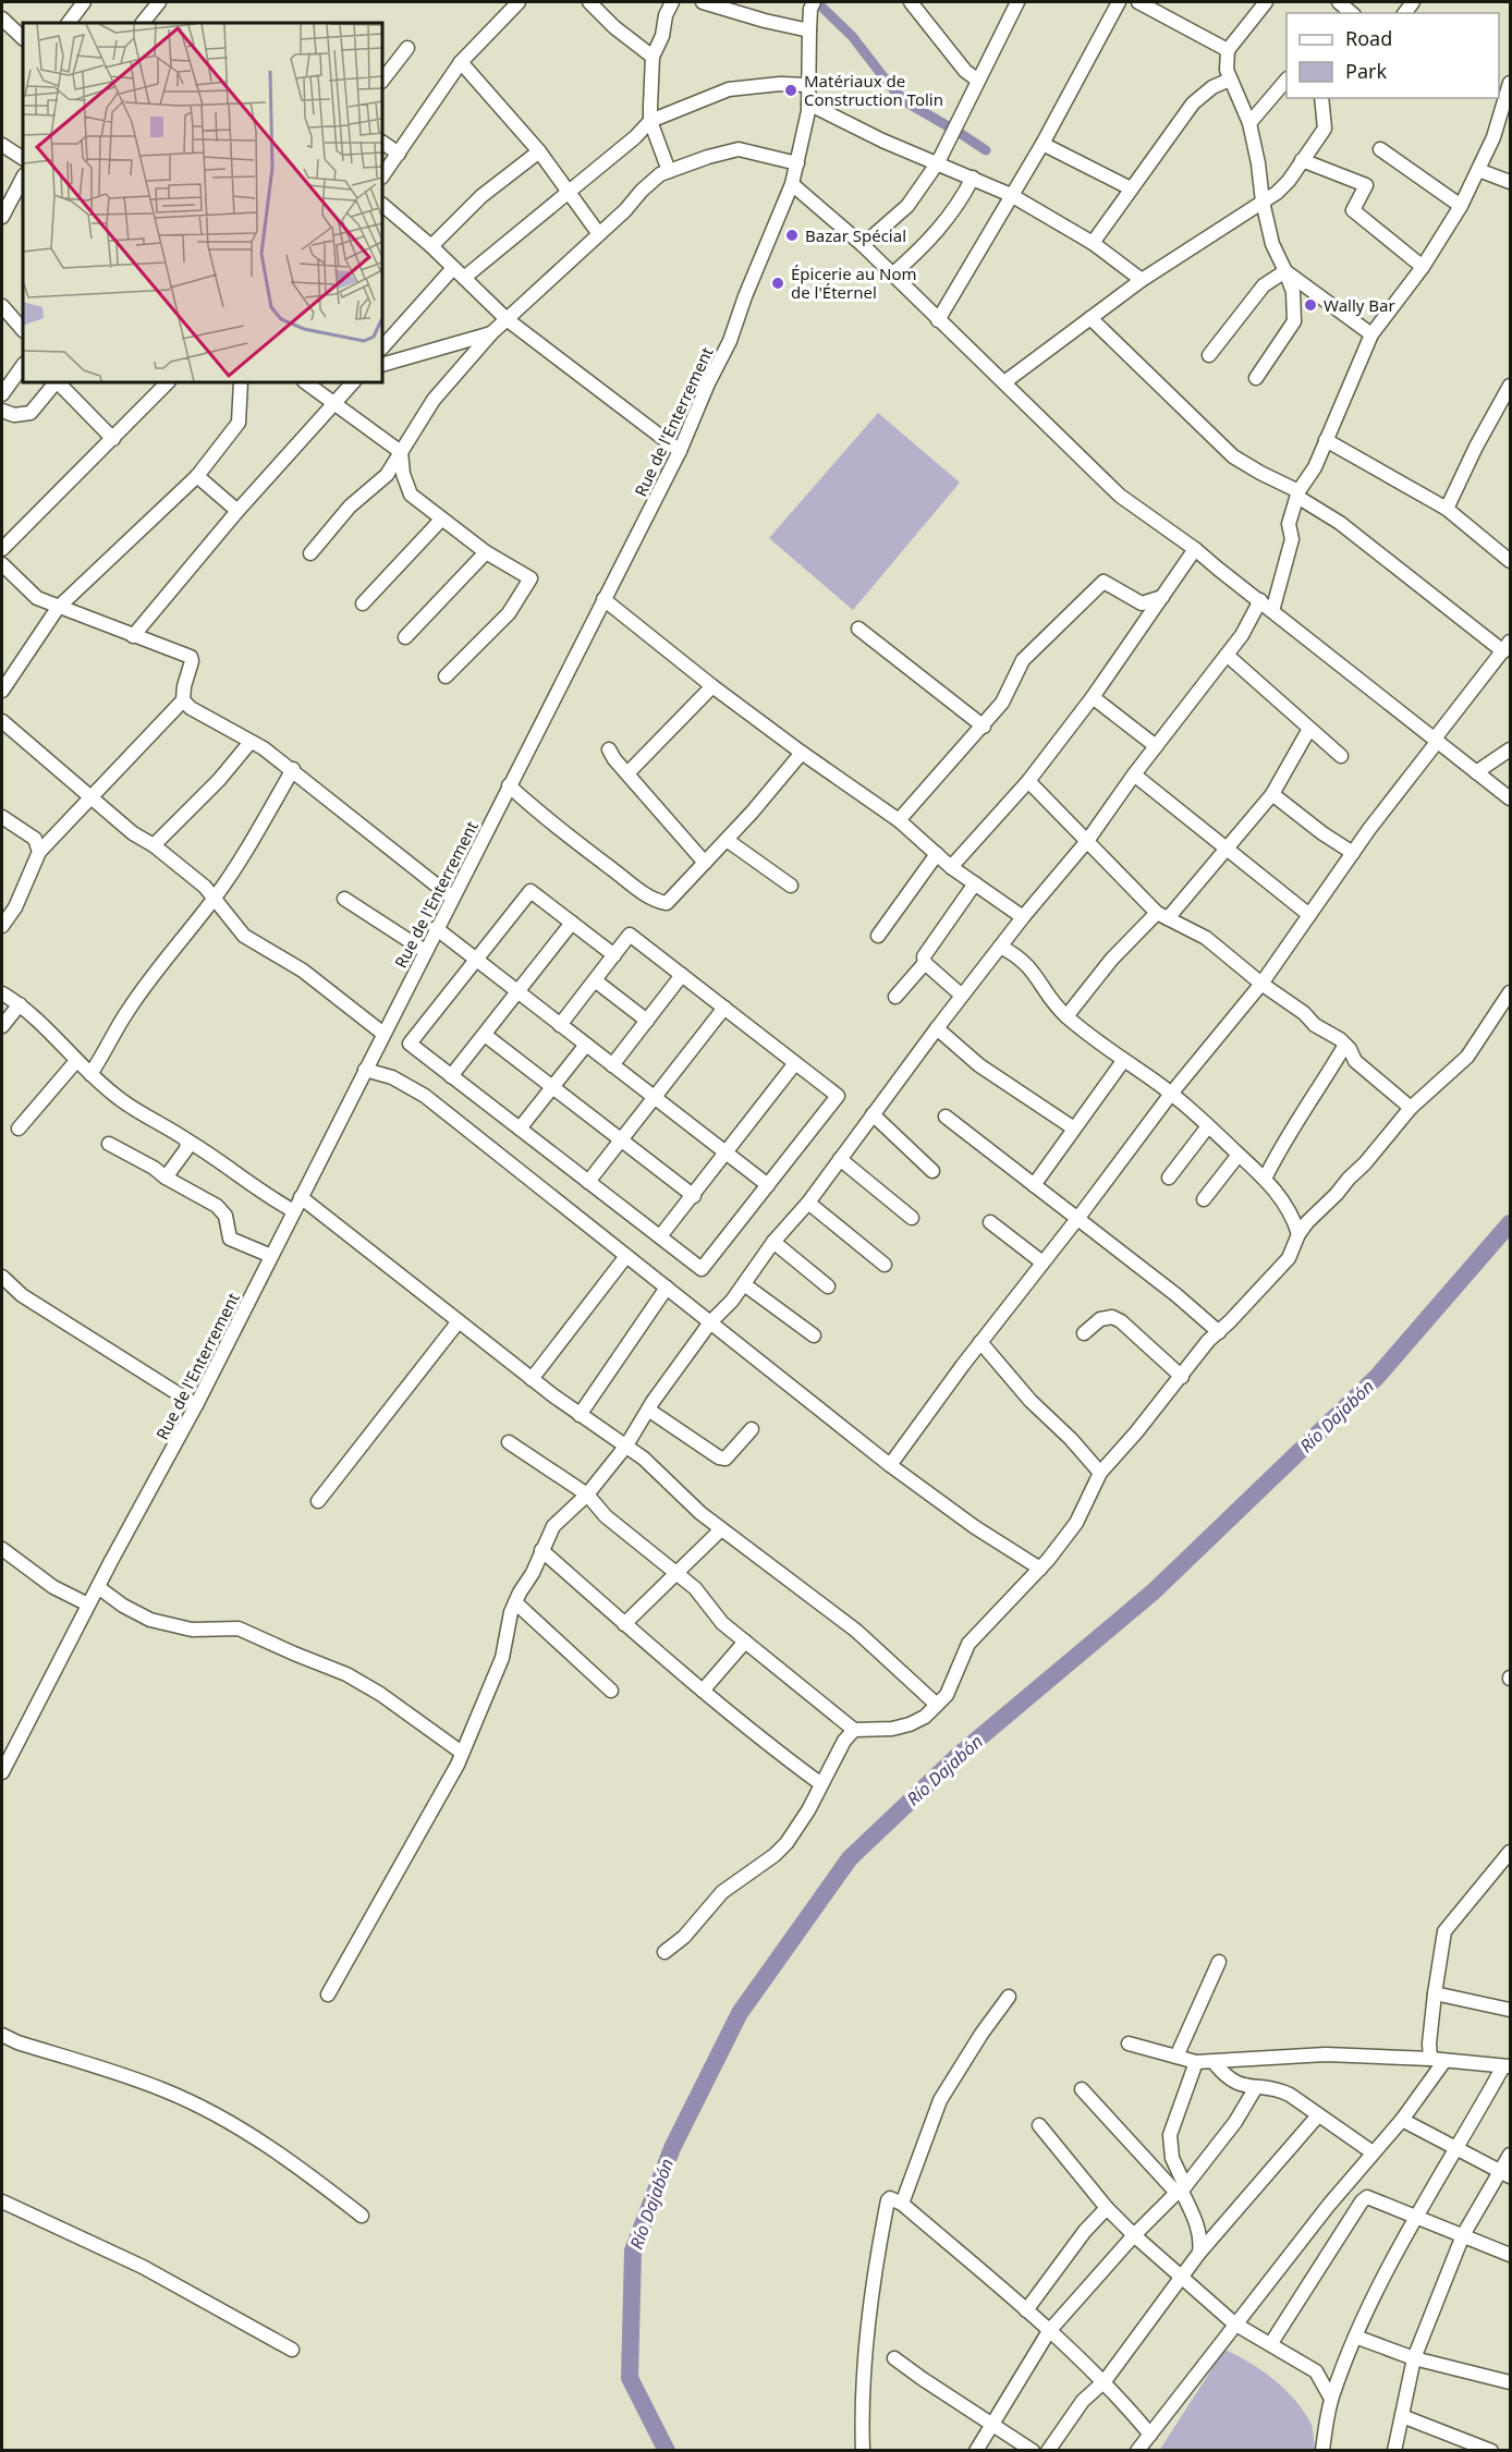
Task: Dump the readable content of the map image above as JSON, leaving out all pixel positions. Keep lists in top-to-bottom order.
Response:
{
  "streets": {
    "street": ["Rue de l'Enterrement"]
  },
  "water": ["Río Dajabón"],
  "places": [
    "Matériaux de Construction Tolin",
    "Bazar Spécial",
    "Épicerie au Nom de l'Éternel",
    "Wally Bar"
  ],
  "legend": ["Road", "Park"]
}
